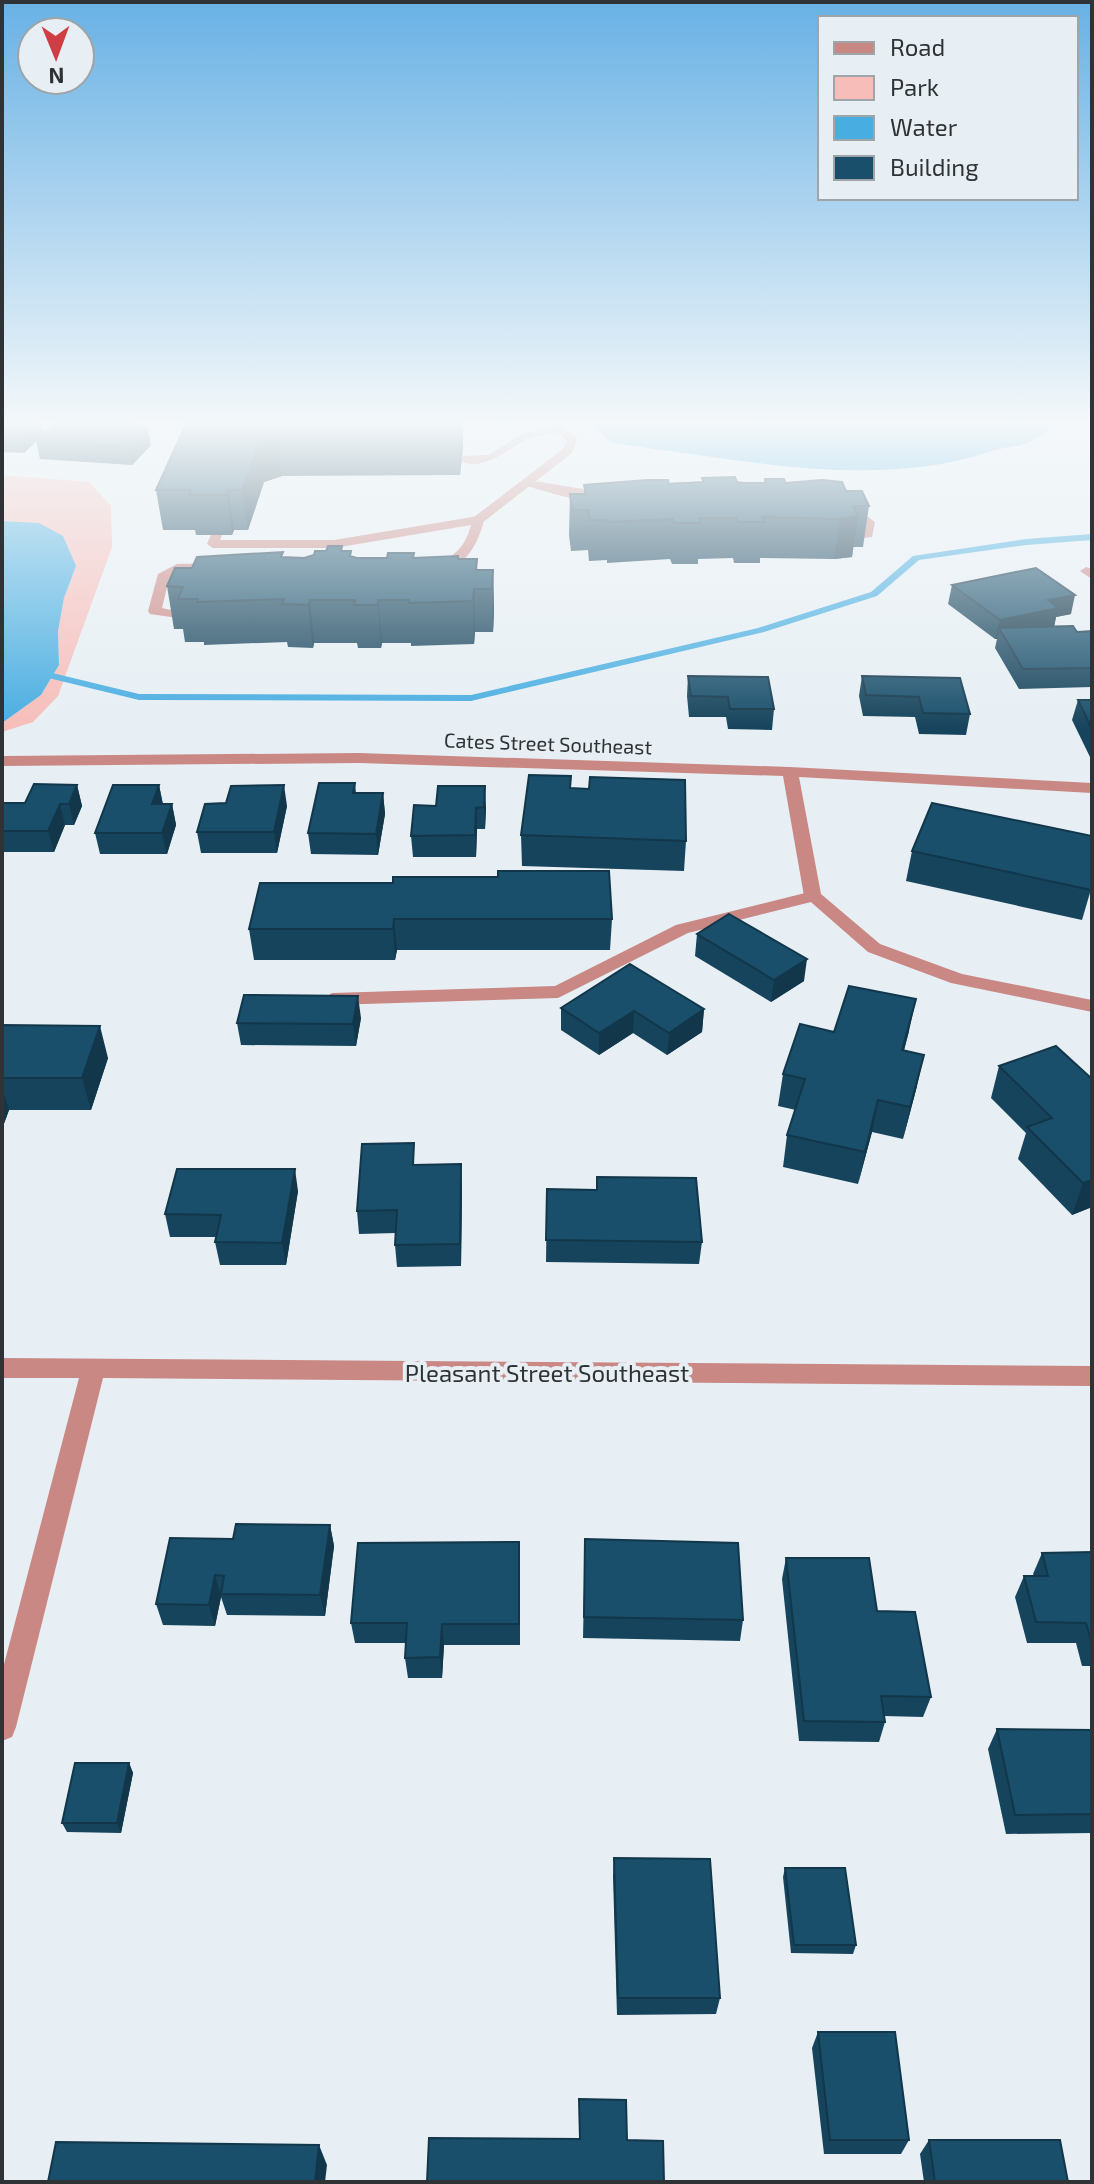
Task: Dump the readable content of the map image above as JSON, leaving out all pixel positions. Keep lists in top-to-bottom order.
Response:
{
  "streets": {
    "street": ["Cates Street Southeast", "Pleasant Street Southeast"]
  },
  "legend": [
    "Road",
    "Park",
    "Water",
    "Building"
  ],
  "north": "bottom"
}
